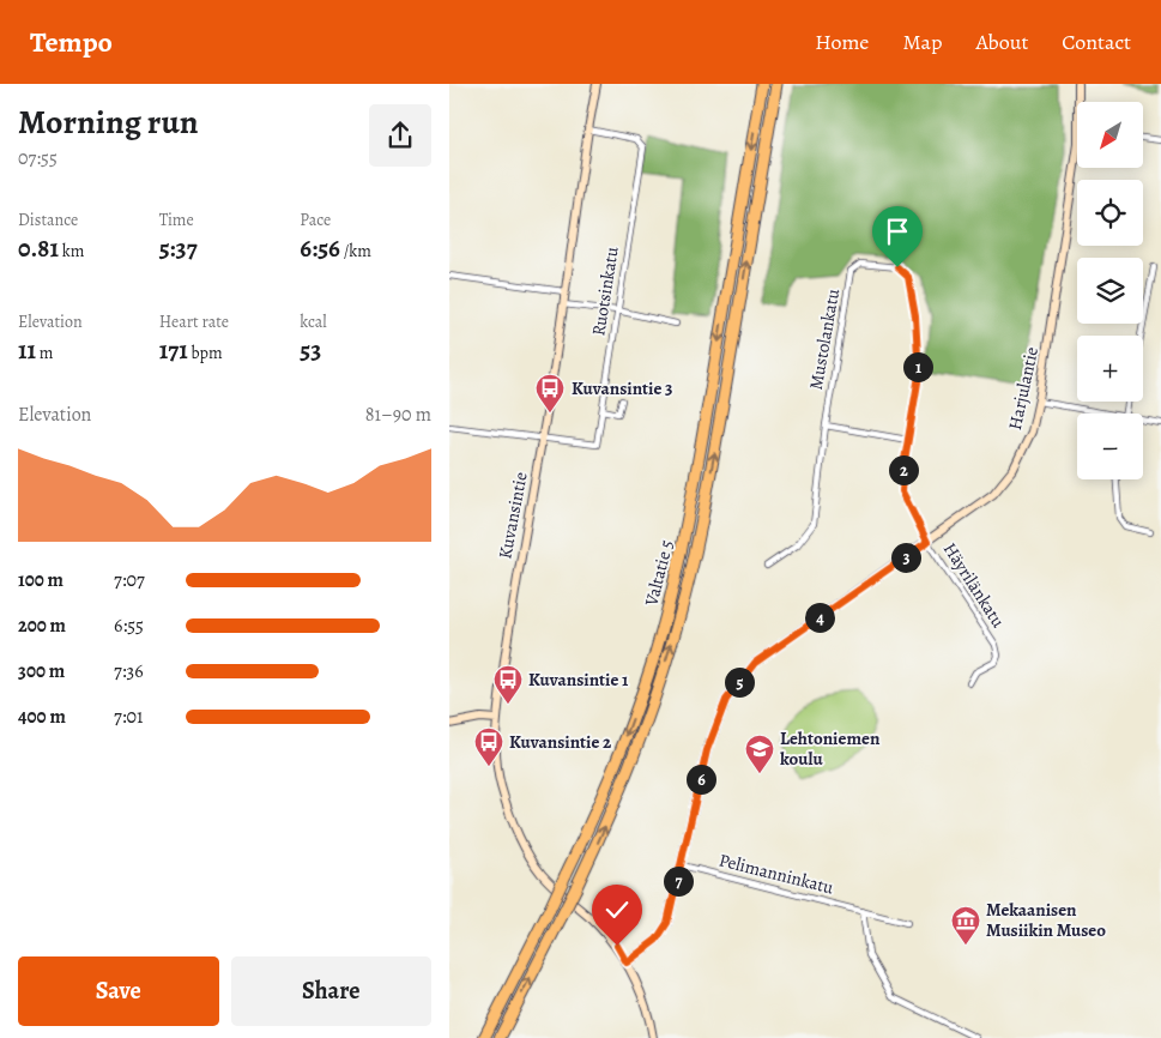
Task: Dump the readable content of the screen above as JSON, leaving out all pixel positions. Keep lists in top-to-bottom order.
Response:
{
  "streets": {
    "highway": ["Valtatie 5"],
    "street": [
      "Ruotsinkatu",
      "Mustolankatu",
      "Harjulantie",
      "Kuvansintie",
      "Häyrilänkatu",
      "Pelimanninkatu"
    ]
  },
  "crossings": [
    ["Ruotsinkatu", "Kuvansintie"],
    ["Mustolankatu", "Harjulantie"],
    ["Mustolankatu", "Häyrilänkatu"],
    ["Harjulantie", "Kuvansintie"],
    ["Harjulantie", "Häyrilänkatu"],
    ["Harjulantie", "Pelimanninkatu"]
  ],
  "places": {
    "bus stop": ["Kuvansintie 3", "Kuvansintie 1", "Kuvansintie 2"],
    "school or university": ["Lehtoniemen koulu"],
    "museum": ["Mekaanisen Musiikin Museo"]
  },
  "north": "bottom left",
  "page": {
    "header": "Tempo",
    "nav": [
      "Home",
      "Map",
      "About",
      "Contact"
    ],
    "heading": ["Morning run", "07:55"],
    "map_buttons": ["+", "−"],
    "stats": [
      ["Distance", "0.81 km"],
      ["Time", "5:37"],
      ["Pace", "6:56 /km"],
      ["Elevation", "11 m"],
      ["Heart rate", "171 bpm"],
      ["kcal", "53"]
    ],
    "pins": [
      "1",
      "2",
      "3",
      "4",
      "5",
      "6",
      "7"
    ],
    "chart": ["Elevation", "81–90 m"],
    "list": [
      {
        "name": "100 m",
        "note": "7:07"
      },
      {
        "name": "200 m",
        "note": "6:55"
      },
      {
        "name": "300 m",
        "note": "7:36"
      },
      {
        "name": "400 m",
        "note": "7:01"
      }
    ],
    "buttons": ["Save", "Share"]
  }
}
